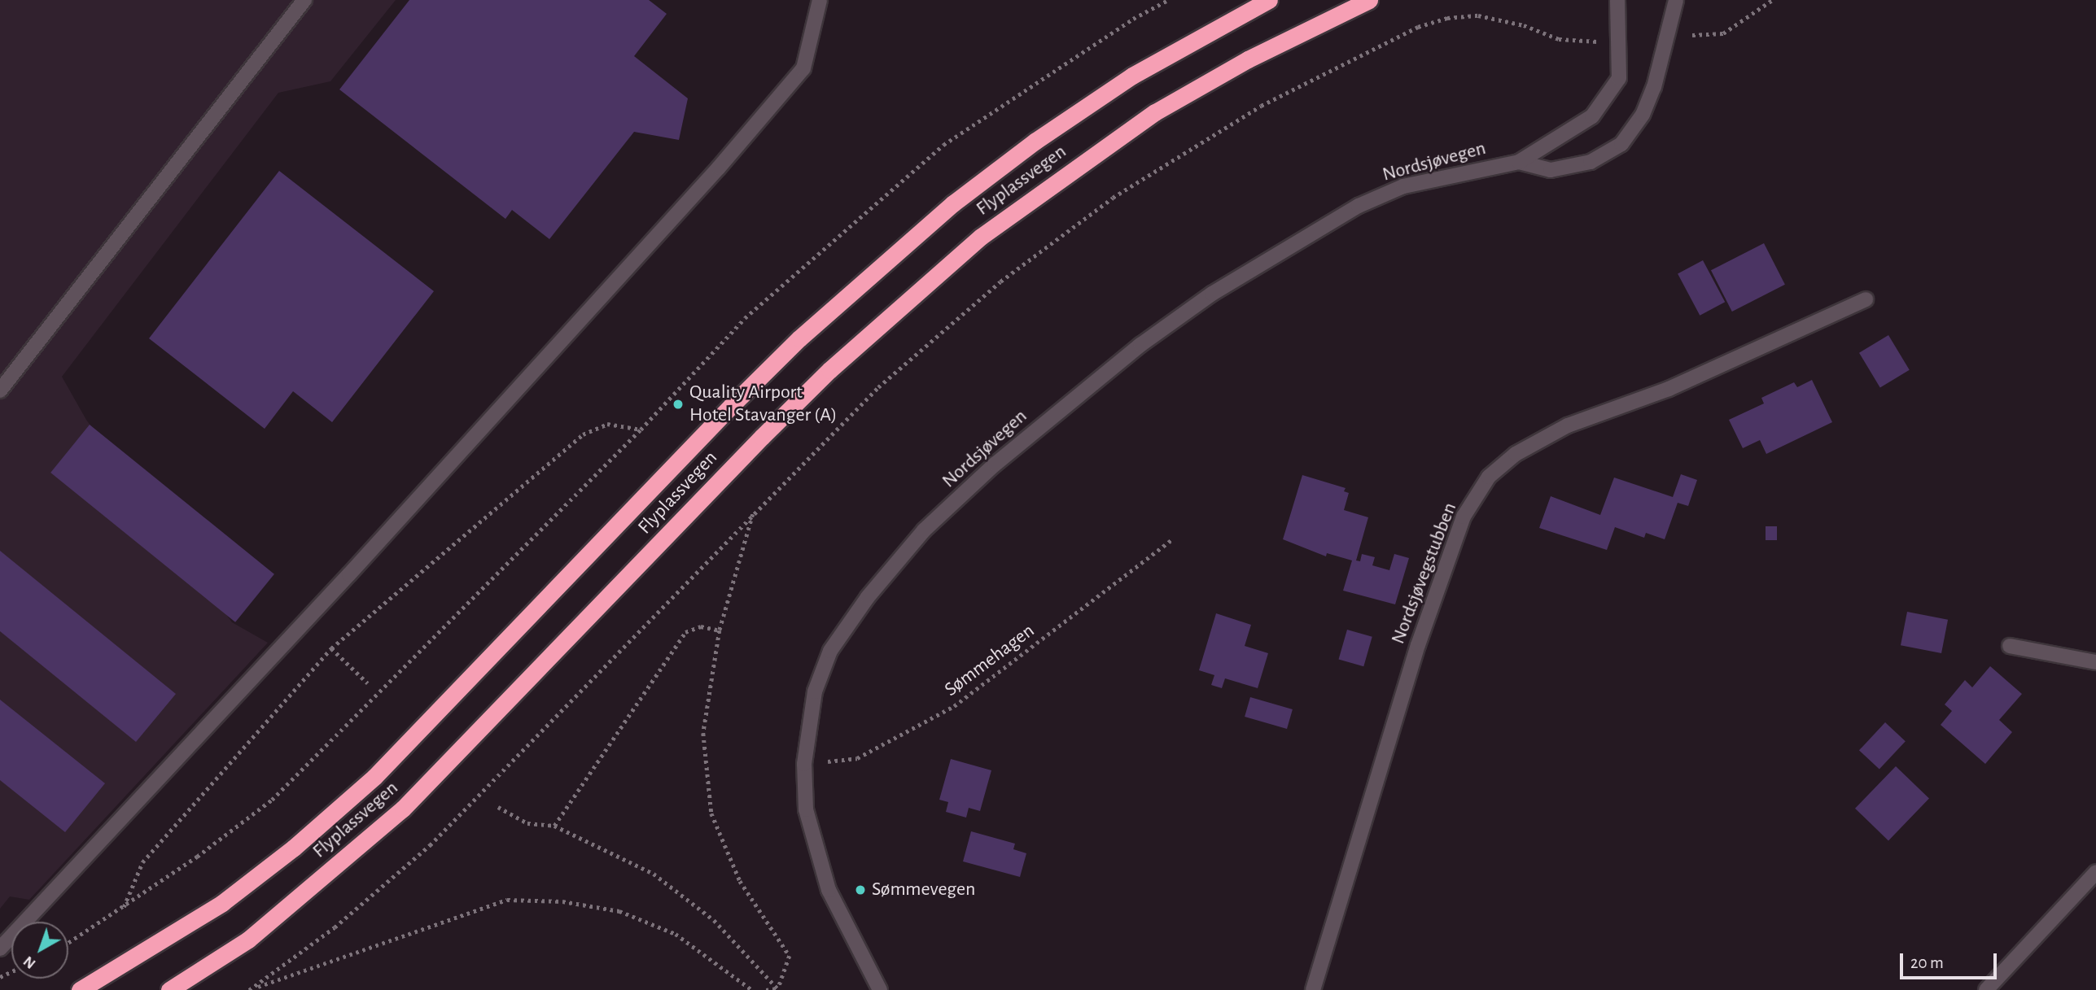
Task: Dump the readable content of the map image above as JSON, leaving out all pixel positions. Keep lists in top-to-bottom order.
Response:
{
  "streets": {
    "highway": ["Flyplassvegen"],
    "street": ["Nordsjøvegen", "Nordsjøvegstubben"],
    "path": ["Sømmehagen"]
  },
  "crossings": [
    ["Nordsjøvegen", "Sømmehagen"]
  ],
  "places": ["Quality Airport Hotel Stavanger (A)", "Sømmevegen"],
  "scale_bar": "20 m",
  "north": "bottom left"
}
